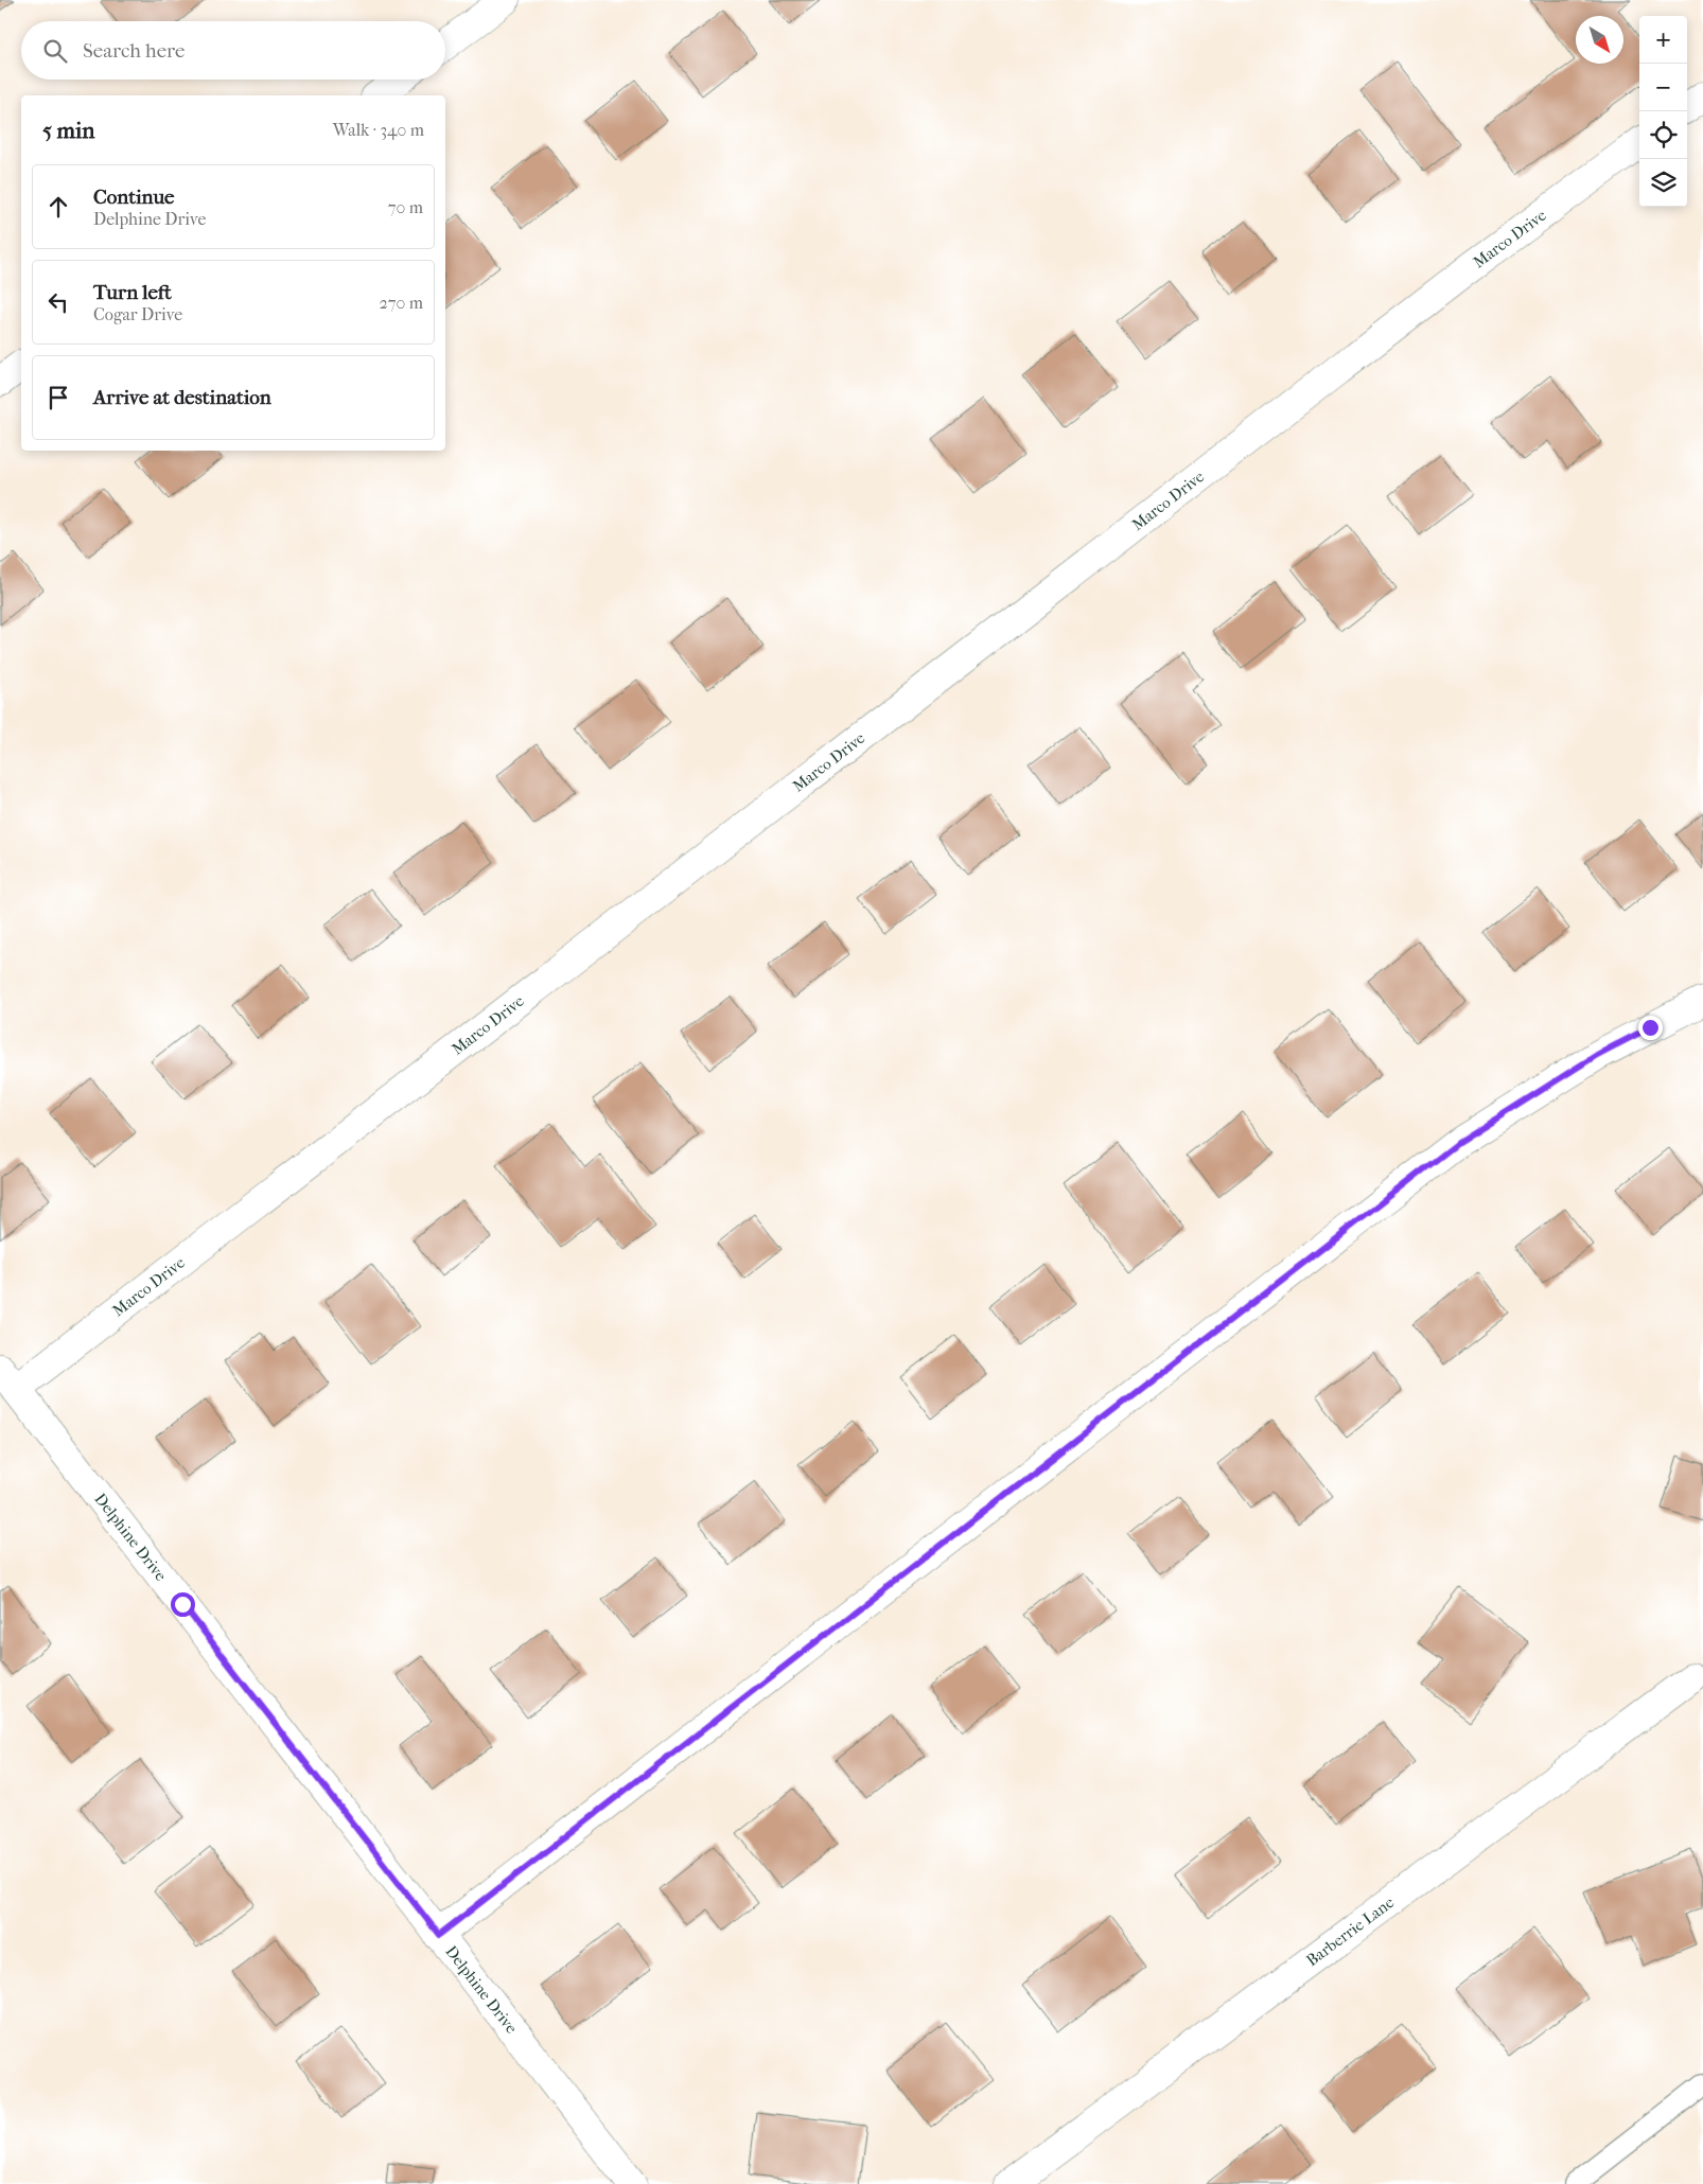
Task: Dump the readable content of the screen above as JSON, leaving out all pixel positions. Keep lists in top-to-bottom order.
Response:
{
  "streets": {
    "street": ["Marco Drive", "Delphine Drive", "Barberrie Lane"]
  },
  "crossings": [
    ["Marco Drive", "Delphine Drive"]
  ],
  "north": "bottom right",
  "page": {
    "map_buttons": ["+", "−"],
    "search": "Search here",
    "heading": ["5 min", "Walk · 340 m"],
    "list": [
      ["Continue", "Delphine Drive", "70 m"],
      ["Turn left", "Cogar Drive", "270 m"],
      "Arrive at destination"
    ]
  }
}
